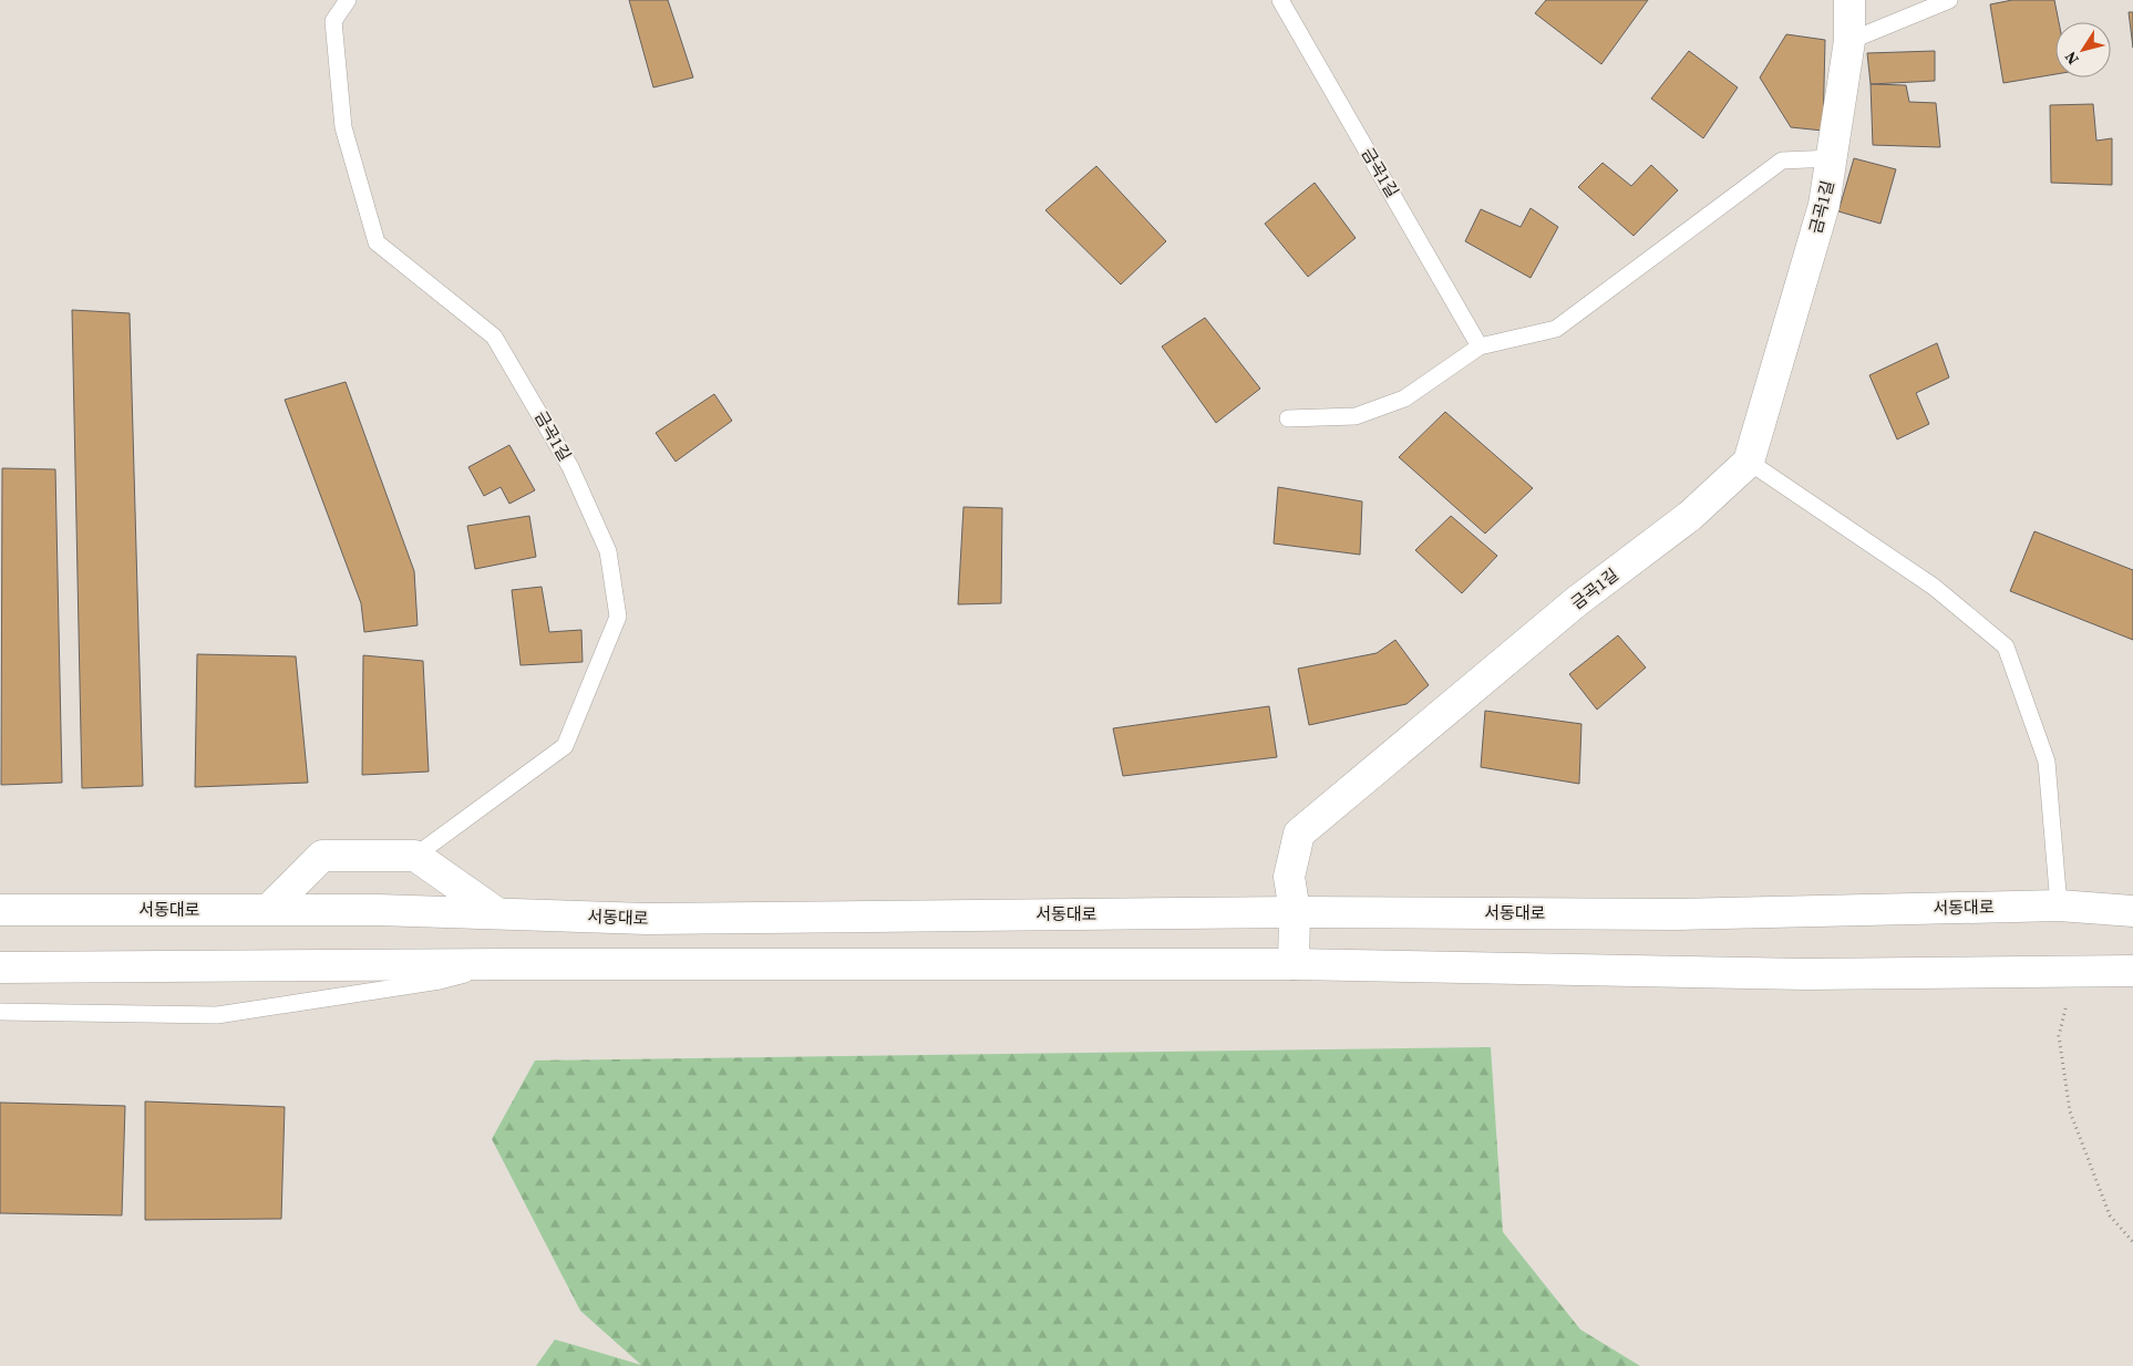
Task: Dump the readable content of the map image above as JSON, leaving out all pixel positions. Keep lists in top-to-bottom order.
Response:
{
  "streets": {
    "main road": ["금곡1길", "서동대로"]
  },
  "crossings": [
    ["금곡1길", "서동대로"]
  ],
  "north": "bottom left"
}
